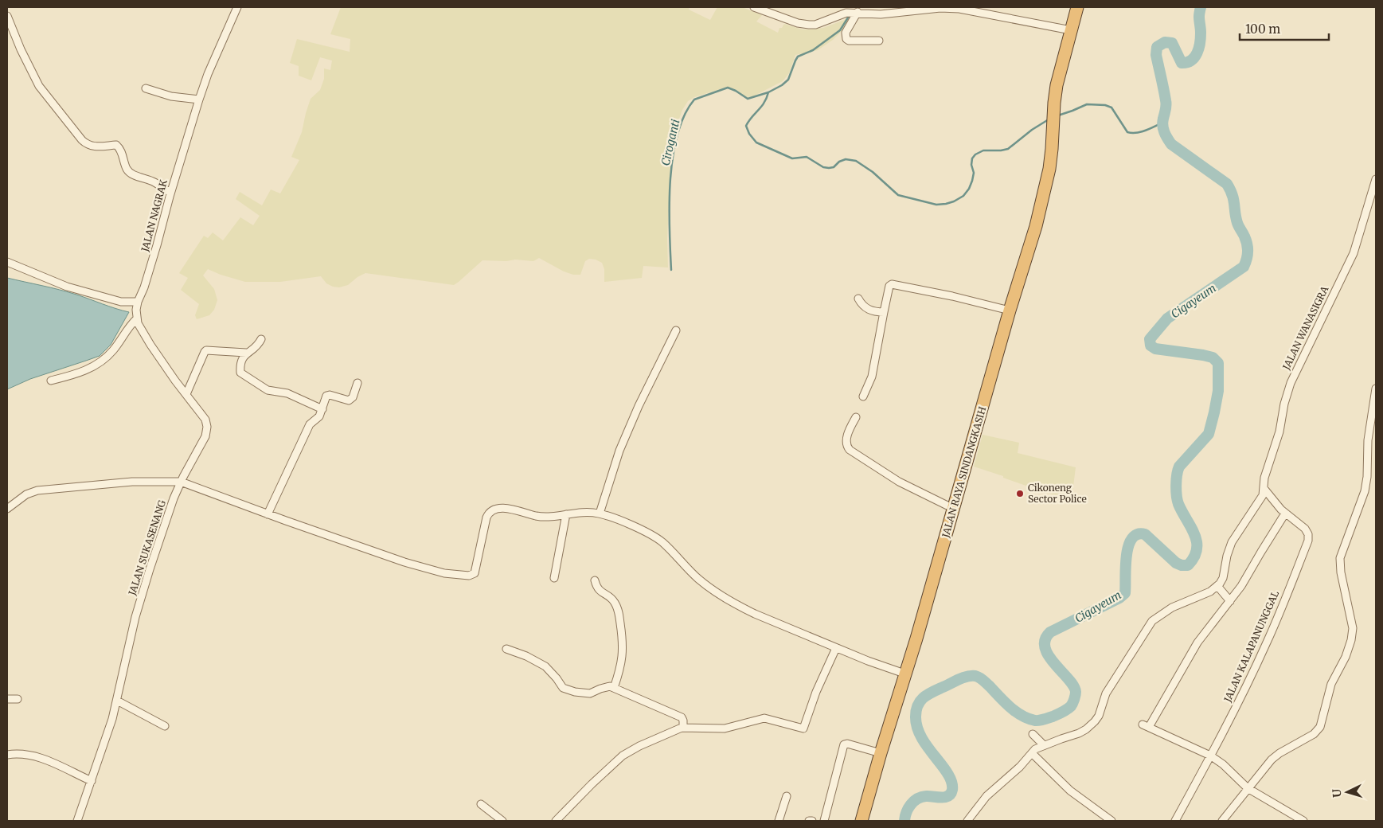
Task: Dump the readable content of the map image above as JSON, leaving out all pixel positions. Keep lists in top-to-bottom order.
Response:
{
  "streets": {
    "highway": ["JALAN RAYA SINDANGKASIH"],
    "street": [
      "JALAN NAGRAK",
      "JALAN WANASIGRA",
      "JALAN SUKASENANG",
      "JALAN KALAPANUNGGAL"
    ]
  },
  "crossings": [
    ["JALAN NAGRAK", "JALAN SUKASENANG"],
    ["JALAN WANASIGRA", "JALAN KALAPANUNGGAL"]
  ],
  "water": ["Ciroganti", "Cigayeum"],
  "places": ["Cikoneng Sector Police"],
  "scale_bar": "100 m",
  "north": "left"
}
